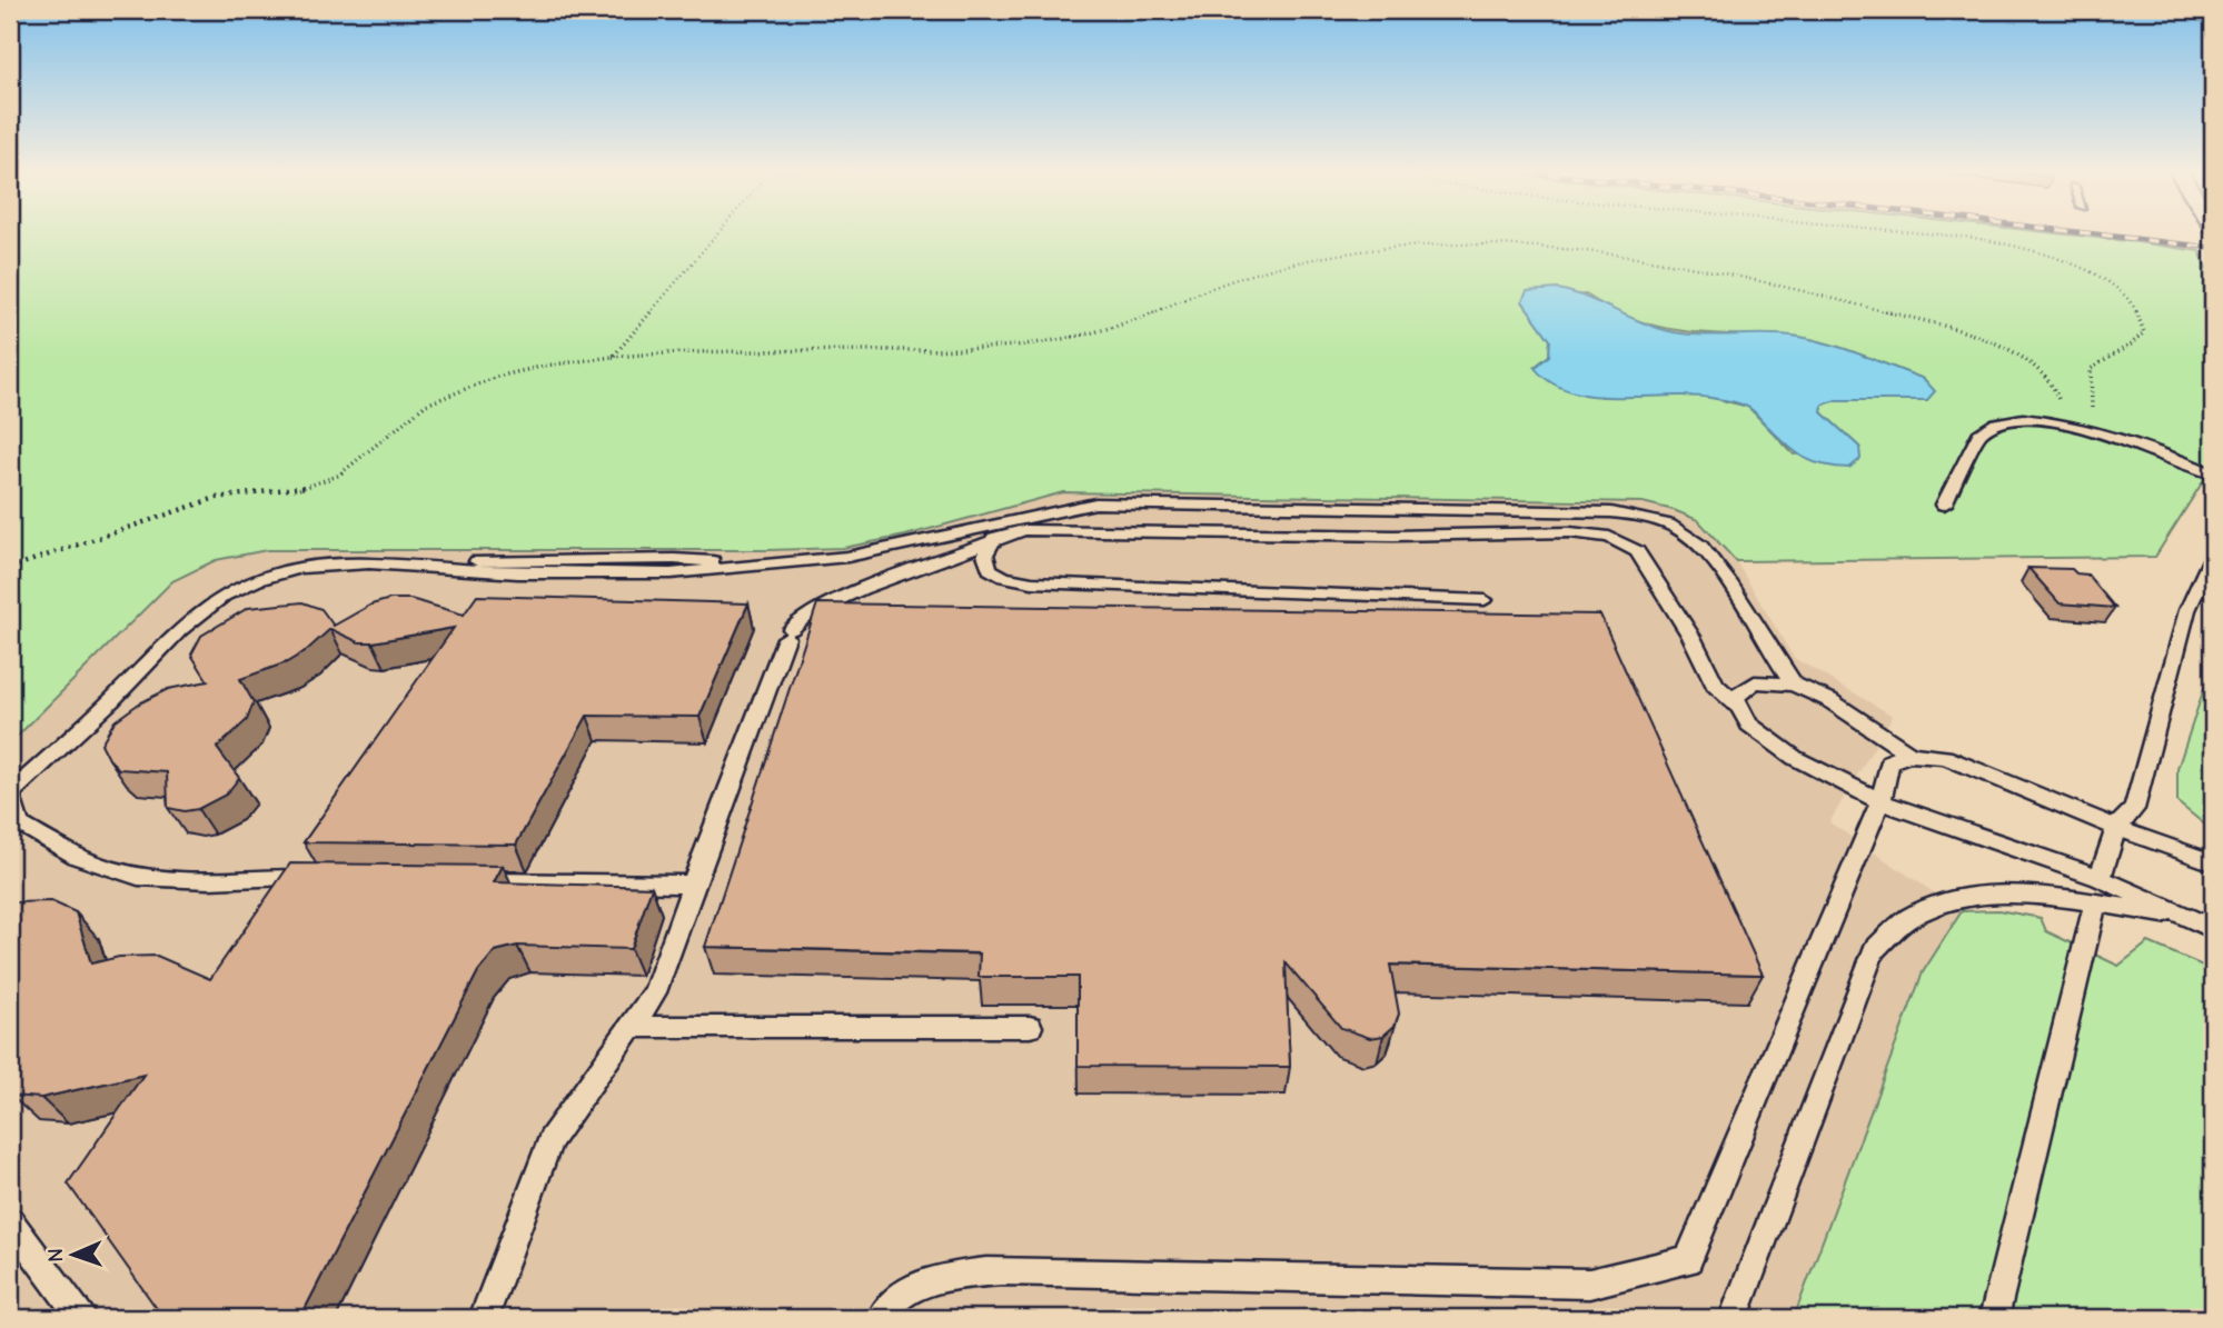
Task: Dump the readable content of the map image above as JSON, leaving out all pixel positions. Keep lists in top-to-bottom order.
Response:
{
  "north": "left"
}
